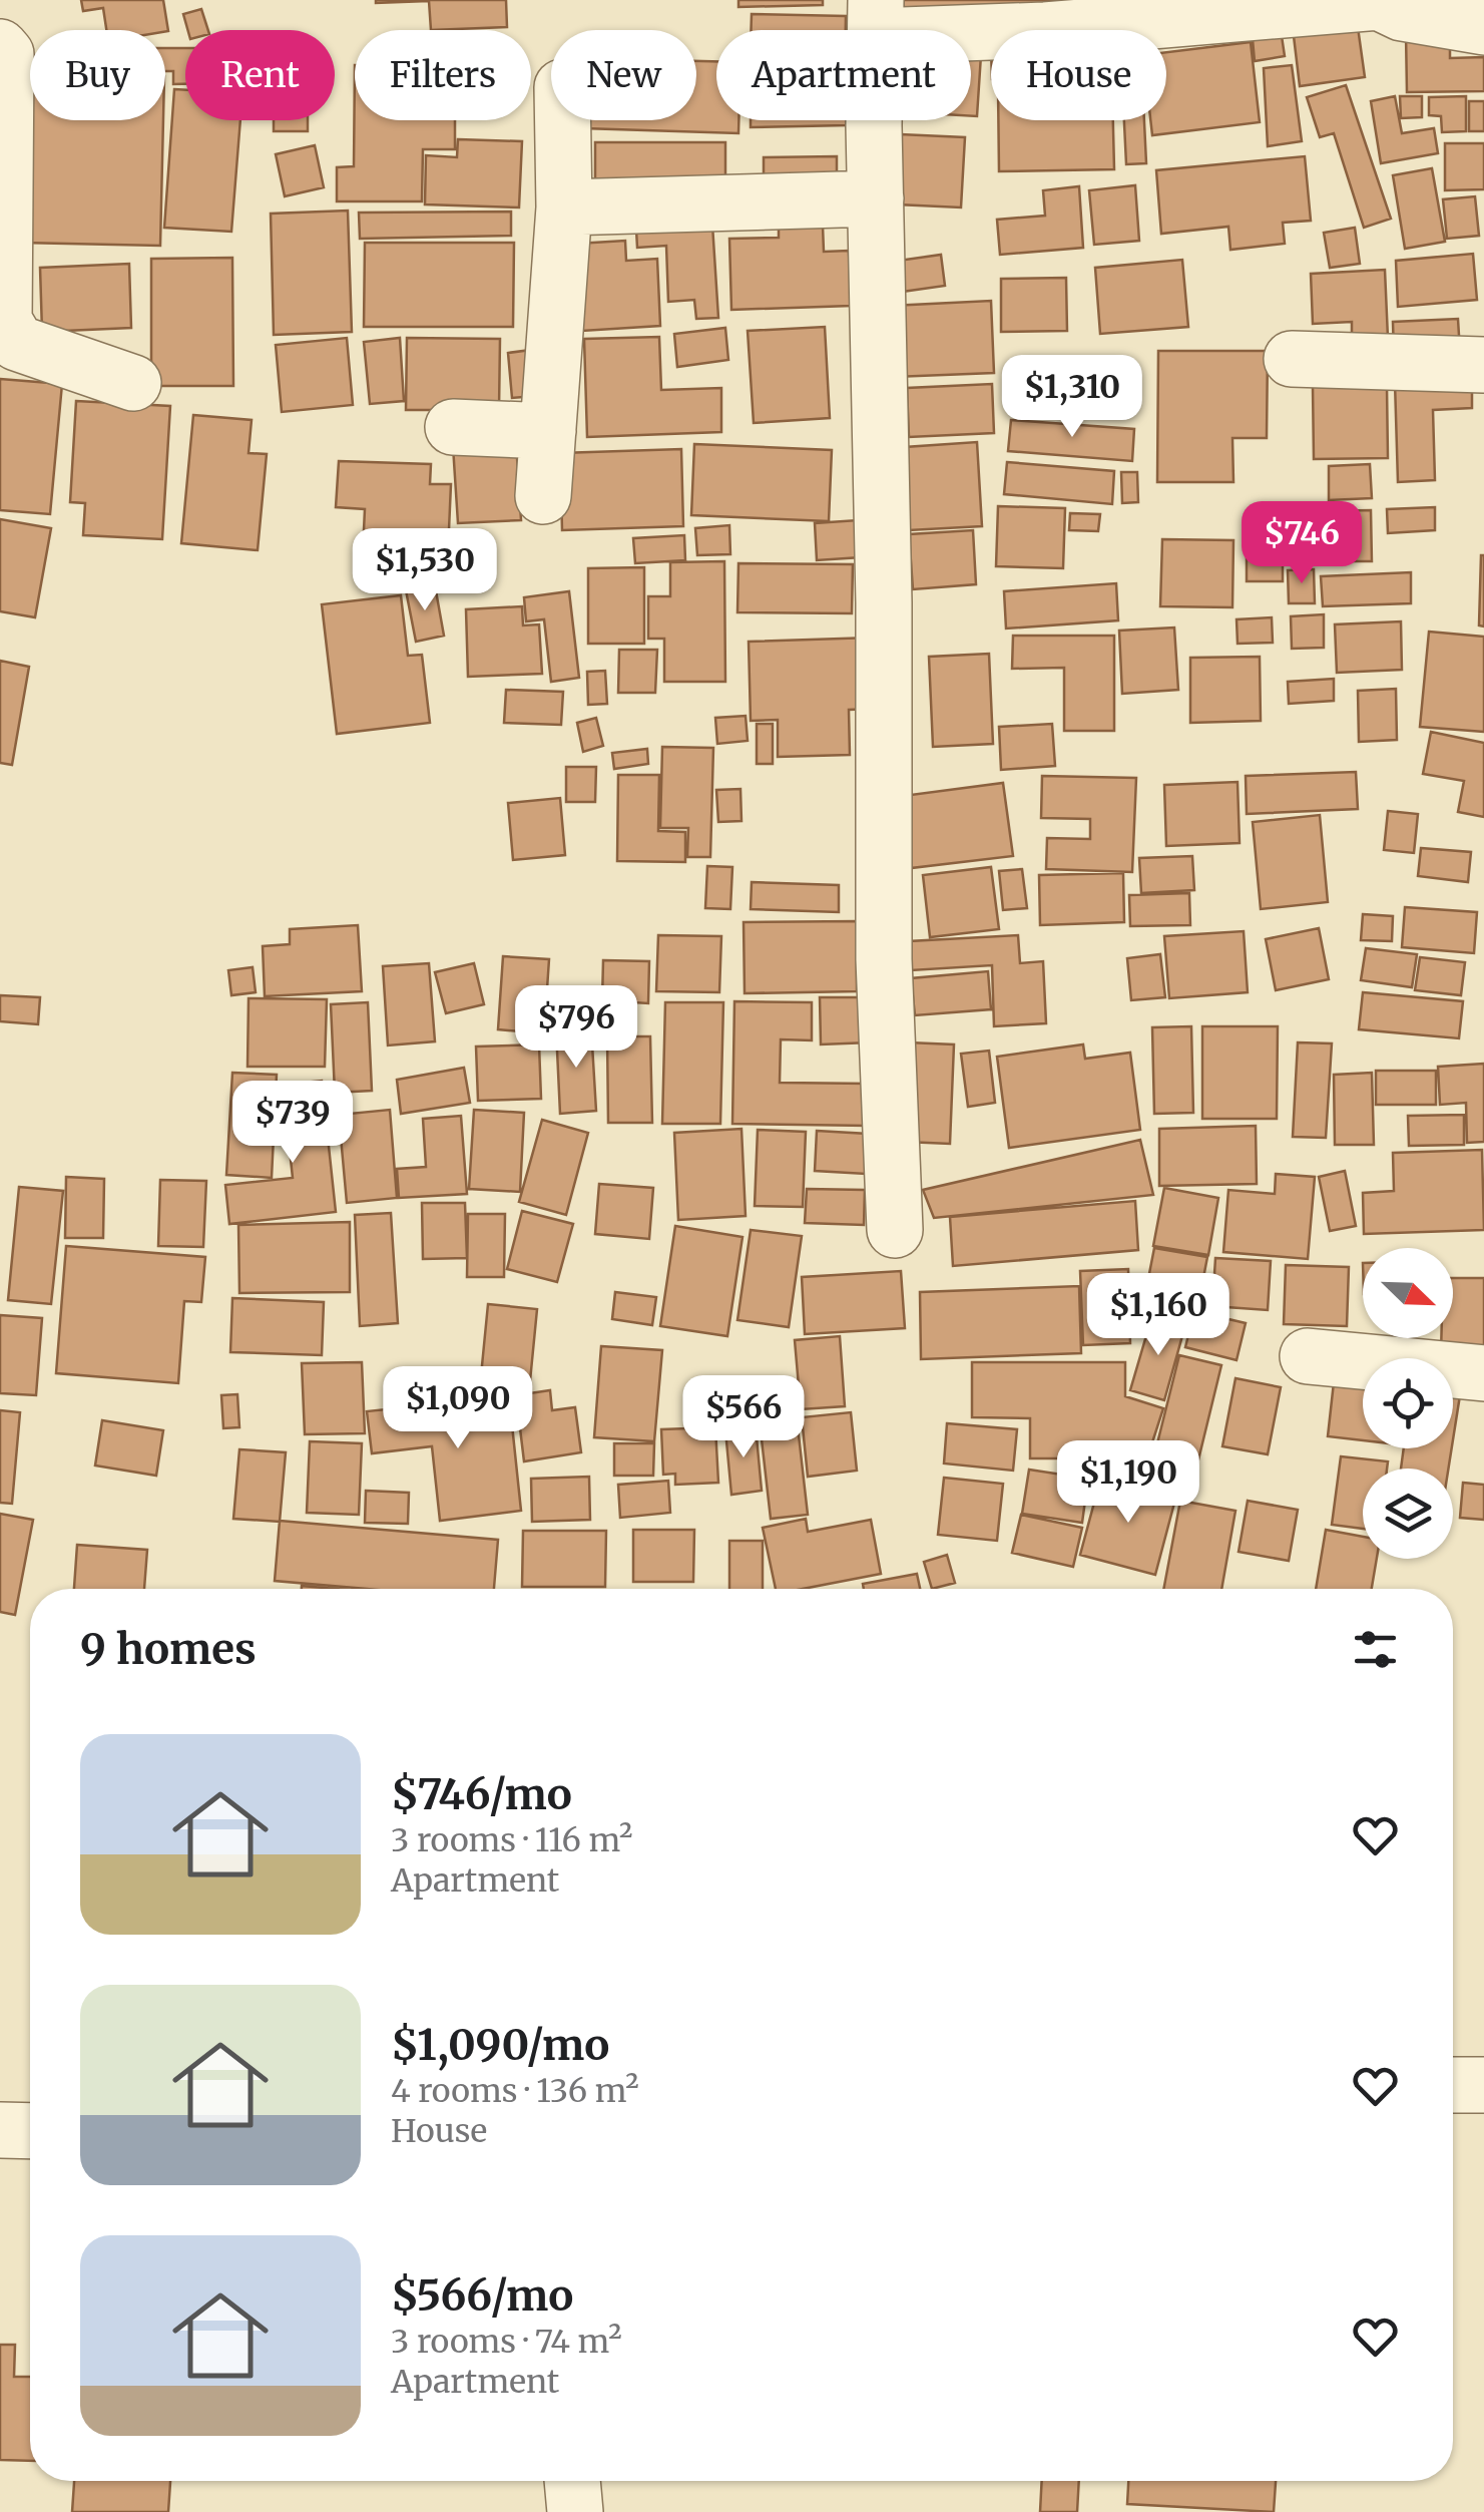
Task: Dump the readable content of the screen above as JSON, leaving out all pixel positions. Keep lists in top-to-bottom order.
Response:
{
  "north": "bottom right",
  "page": {
    "chip": [
      "Buy",
      "Rent",
      "Filters",
      "New",
      "Apartment",
      "House"
    ],
    "price": [
      "$1,310",
      "$746",
      "$1,530",
      "$796",
      "$739",
      "$1,160",
      "$1,090",
      "$566",
      "$1,190"
    ],
    "heading": "9 homes",
    "list": [
      {
        "name": "$746/mo",
        "note": "3 rooms · 116 m² · Apartment"
      },
      {
        "name": "$1,090/mo",
        "note": "4 rooms · 136 m² · House"
      },
      {
        "name": "$566/mo",
        "note": "3 rooms · 74 m² · Apartment"
      }
    ]
  }
}
